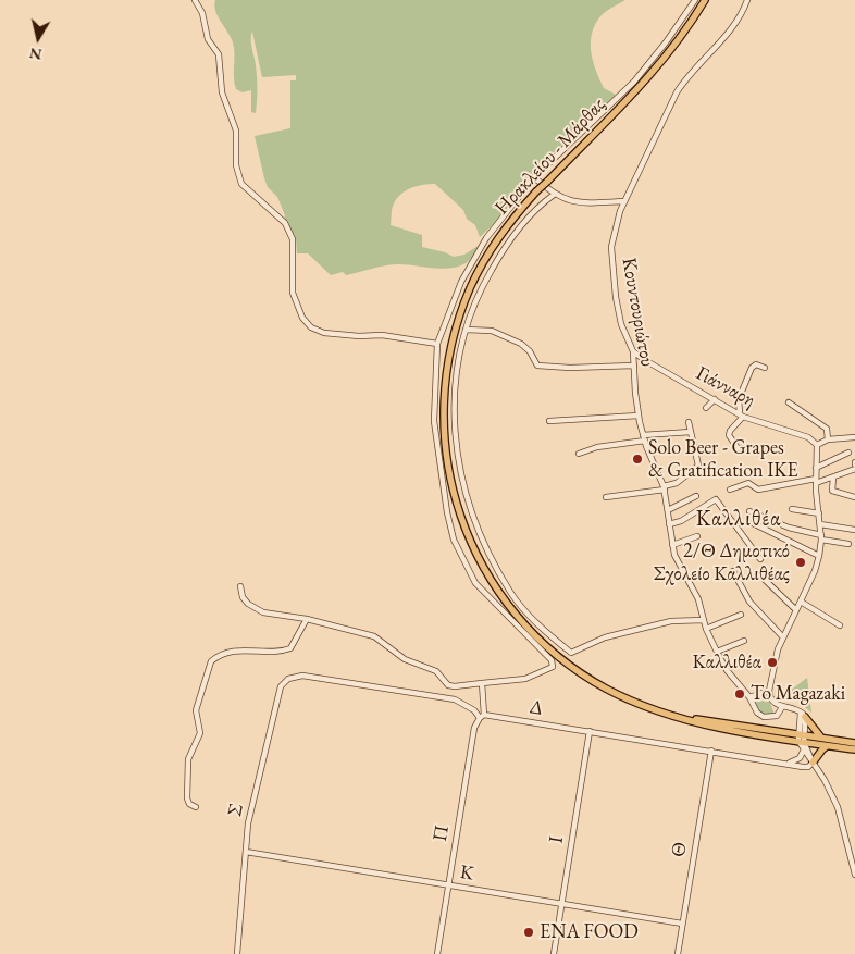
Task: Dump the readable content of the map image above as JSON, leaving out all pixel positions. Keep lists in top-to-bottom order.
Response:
{
  "streets": {
    "main road": ["Ηρακλείου - Μάρθας"],
    "street": [
      "Κουντουριώτου",
      "Γιάνναρη",
      "Δ",
      "Σ",
      "Π",
      "Ι",
      "Θ",
      "Κ"
    ]
  },
  "crossings": [
    ["Κουντουριώτου", "Γιάνναρη"],
    ["Δ", "Σ"],
    ["Δ", "Π"],
    ["Δ", "Ι"],
    ["Δ", "Θ"],
    ["Σ", "Κ"],
    ["Π", "Κ"],
    ["Ι", "Κ"],
    ["Θ", "Κ"]
  ],
  "districts": ["Καλλιθέα"],
  "places": [
    "Solo Beer - Grapes & Gratification IKE",
    "2/Θ Δημοτικό Σχολείο Καλλιθέας",
    "Καλλιθέα",
    "To Magazaki",
    "ENA FOOD"
  ],
  "north": "bottom"
}
